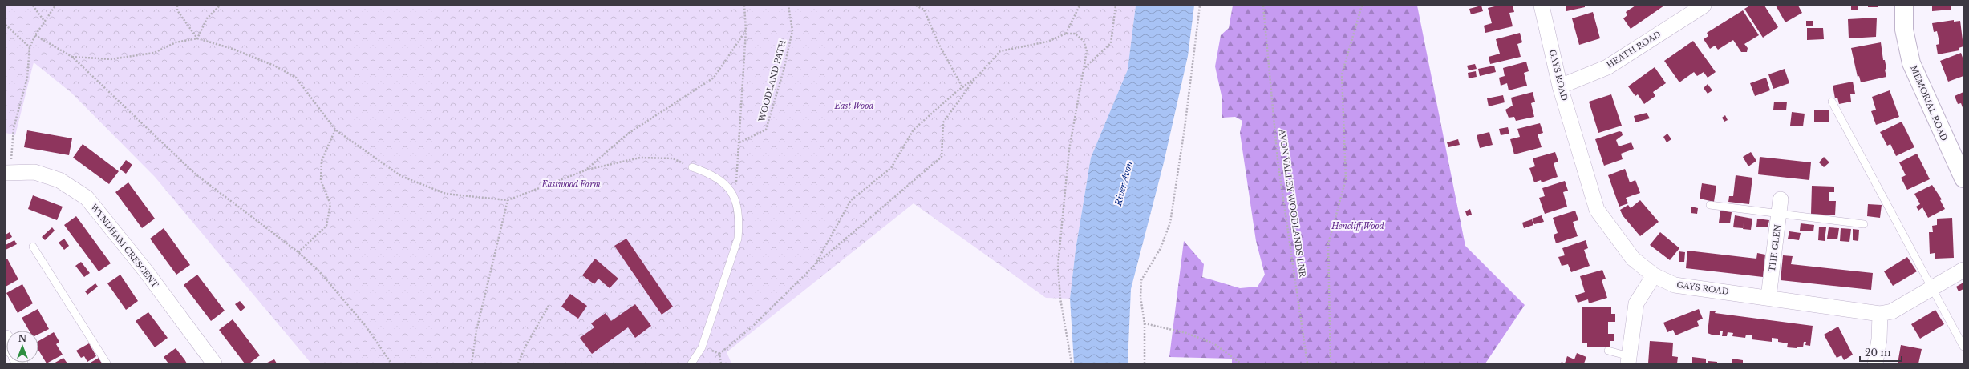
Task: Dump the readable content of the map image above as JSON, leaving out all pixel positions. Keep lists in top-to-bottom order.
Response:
{
  "streets": {
    "street": [
      "HEATH ROAD",
      "GAYS ROAD",
      "MEMORIAL ROAD",
      "WYNDHAM CRESCENT",
      "THE GLEN"
    ],
    "path": ["WOODLAND PATH", "AVON VALLEY WOODLANDS LNR"]
  },
  "crossings": [
    ["HEATH ROAD", "GAYS ROAD"],
    ["GAYS ROAD", "THE GLEN"]
  ],
  "water": ["River Avon"],
  "parks": ["East Wood", "Eastwood Farm", "Hencliff Wood"],
  "scale_bar": "20 m",
  "north": "top"
}
